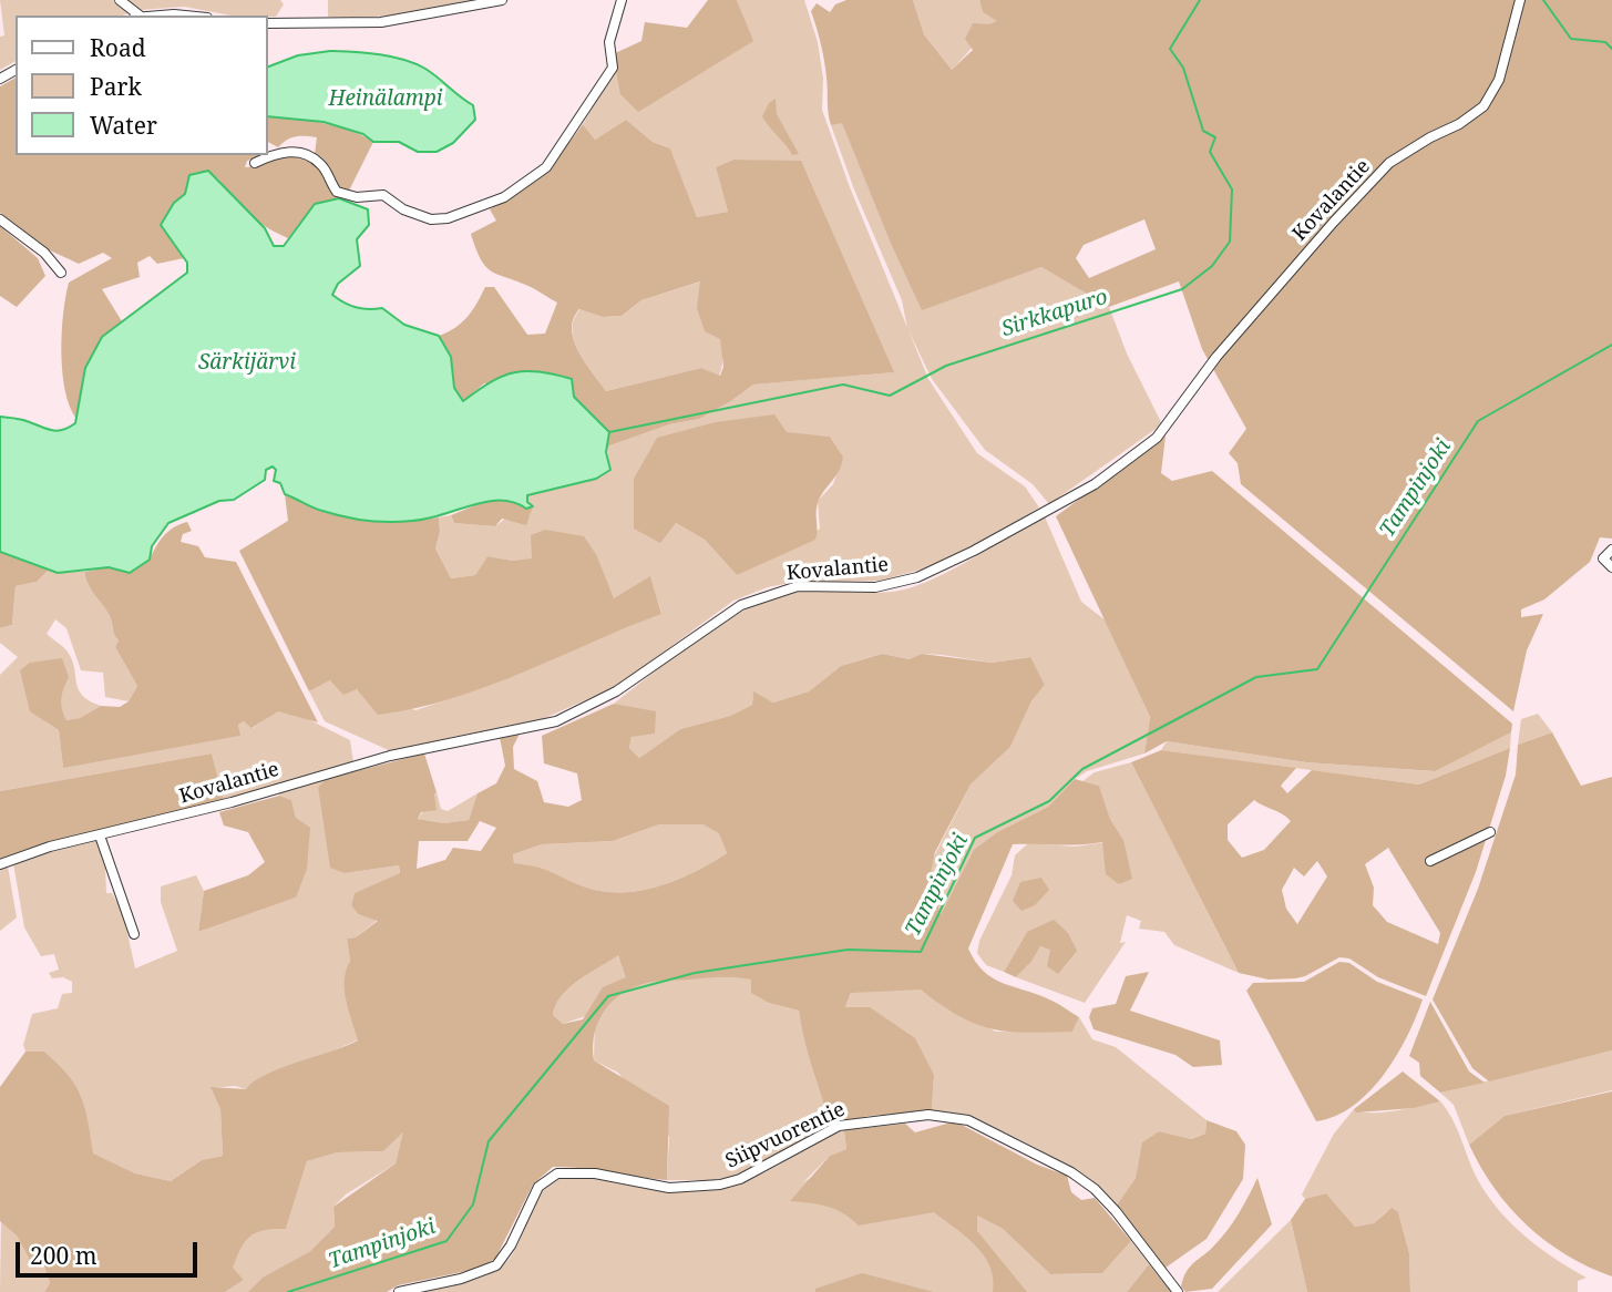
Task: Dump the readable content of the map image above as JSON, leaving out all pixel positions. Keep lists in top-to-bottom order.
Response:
{
  "streets": {
    "street": ["Kovalantie", "Siipvuorentie"]
  },
  "water": [
    "Heinälampi",
    "Sirkkapuro",
    "Särkijärvi",
    "Tampinjoki"
  ],
  "legend": ["Road", "Park", "Water"],
  "scale_bar": "200 m"
}
